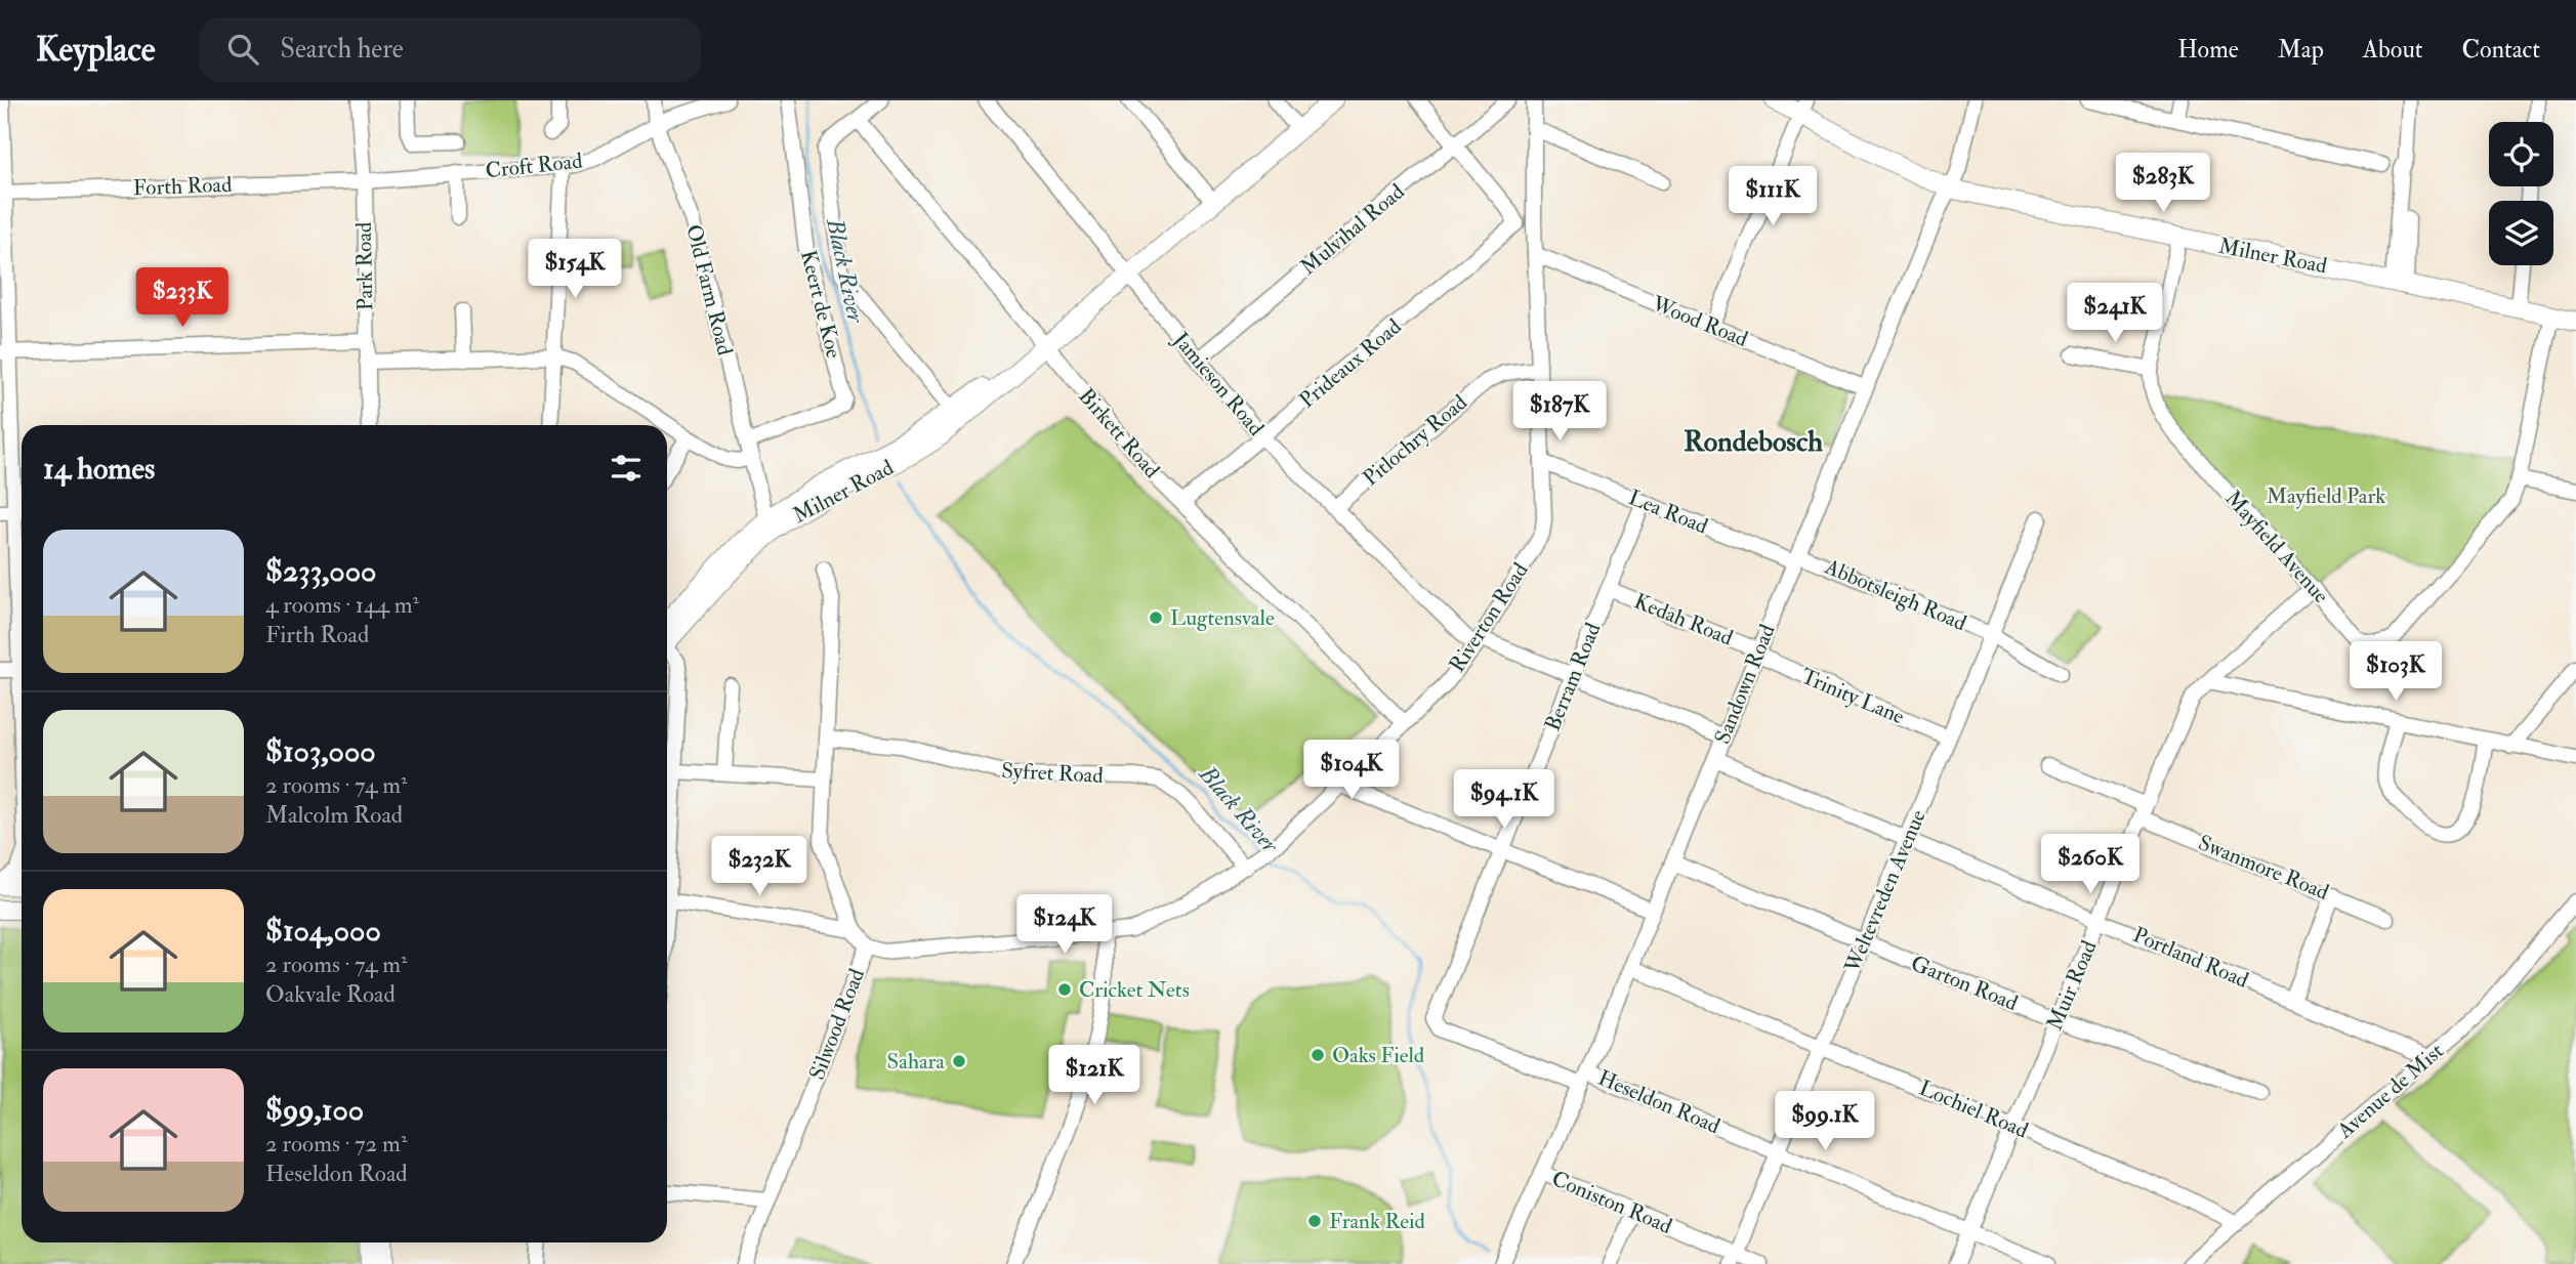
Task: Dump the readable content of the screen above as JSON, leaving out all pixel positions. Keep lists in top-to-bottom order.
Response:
{
  "streets": {
    "main road": ["Milner Road"],
    "street": [
      "Croft Road",
      "Forth Road",
      "Mulvihal Road",
      "Park Road",
      "Old Farm Road",
      "Keert de Koe",
      "Wood Road",
      "Prideaux Road",
      "Jamieson Road",
      "Birkett Road",
      "Pitlochry Road",
      "Lea Road",
      "Mayfield Avenue",
      "Abbotsleigh Road",
      "Riverton Road",
      "Kedah Road",
      "Berram Road",
      "Sandown Road",
      "Trinity Lane",
      "Syfret Road",
      "Swanmore Road",
      "Weltevreden Avenue",
      "Portland Road",
      "Garton Road",
      "Muir Road",
      "Silwood Road",
      "Avenue de Mist",
      "Heseldon Road",
      "Lochiel Road",
      "Coniston Road"
    ]
  },
  "crossings": [
    ["Croft Road", "Forth Road"],
    ["Croft Road", "Park Road"],
    ["Croft Road", "Old Farm Road"],
    ["Forth Road", "Park Road"],
    ["Mulvihal Road", "Jamieson Road"],
    ["Milner Road", "Old Farm Road"],
    ["Milner Road", "Jamieson Road"],
    ["Milner Road", "Birkett Road"],
    ["Milner Road", "Mayfield Avenue"],
    ["Milner Road", "Sandown Road"],
    ["Old Farm Road", "Keert de Koe"],
    ["Wood Road", "Riverton Road"],
    ["Wood Road", "Sandown Road"],
    ["Prideaux Road", "Jamieson Road"],
    ["Prideaux Road", "Birkett Road"],
    ["Jamieson Road", "Pitlochry Road"],
    ["Jamieson Road", "Riverton Road"],
    ["Jamieson Road", "Berram Road"],
    ["Jamieson Road", "Sandown Road"],
    ["Birkett Road", "Riverton Road"],
    ["Pitlochry Road", "Riverton Road"],
    ["Lea Road", "Abbotsleigh Road"],
    ["Lea Road", "Riverton Road"],
    ["Lea Road", "Berram Road"],
    ["Lea Road", "Sandown Road"],
    ["Mayfield Avenue", "Muir Road"],
    ["Abbotsleigh Road", "Sandown Road"],
    ["Abbotsleigh Road", "Weltevreden Avenue"],
    ["Riverton Road", "Syfret Road"],
    ["Riverton Road", "Silwood Road"],
    ["Kedah Road", "Berram Road"],
    ["Kedah Road", "Sandown Road"],
    ["Kedah Road", "Trinity Lane"],
    ["Berram Road", "Heseldon Road"],
    ["Sandown Road", "Trinity Lane"],
    ["Sandown Road", "Portland Road"],
    ["Sandown Road", "Garton Road"],
    ["Sandown Road", "Heseldon Road"],
    ["Sandown Road", "Lochiel Road"],
    ["Sandown Road", "Coniston Road"],
    ["Trinity Lane", "Weltevreden Avenue"],
    ["Syfret Road", "Silwood Road"],
    ["Swanmore Road", "Muir Road"],
    ["Weltevreden Avenue", "Portland Road"],
    ["Weltevreden Avenue", "Garton Road"],
    ["Weltevreden Avenue", "Heseldon Road"],
    ["Weltevreden Avenue", "Lochiel Road"],
    ["Weltevreden Avenue", "Coniston Road"],
    ["Portland Road", "Muir Road"],
    ["Portland Road", "Avenue de Mist"],
    ["Garton Road", "Muir Road"],
    ["Muir Road", "Heseldon Road"],
    ["Muir Road", "Lochiel Road"],
    ["Avenue de Mist", "Lochiel Road"]
  ],
  "districts": ["Rondebosch"],
  "water": ["Black River"],
  "parks": ["Mayfield Park"],
  "places": [
    "Lugtensvale",
    "Cricket Nets",
    "Oaks Field",
    "Sahara",
    "Frank Reid"
  ],
  "page": {
    "header": "Keyplace",
    "search": "Search here",
    "nav": [
      "Home",
      "Map",
      "About",
      "Contact"
    ],
    "price": [
      "$283K",
      "$111K",
      "$154K",
      "$233K",
      "$241K",
      "$187K",
      "$103K",
      "$104K",
      "$94.1K",
      "$260K",
      "$232K",
      "$124K",
      "$121K",
      "$99.1K"
    ],
    "heading": "14 homes",
    "list": [
      {
        "name": "$233,000",
        "note": "4 rooms · 144 m² · Firth Road"
      },
      {
        "name": "$103,000",
        "note": "2 rooms · 74 m² · Malcolm Road"
      },
      {
        "name": "$104,000",
        "note": "2 rooms · 74 m² · Oakvale Road"
      },
      {
        "name": "$99,100",
        "note": "2 rooms · 72 m² · Heseldon Road"
      }
    ]
  }
}
